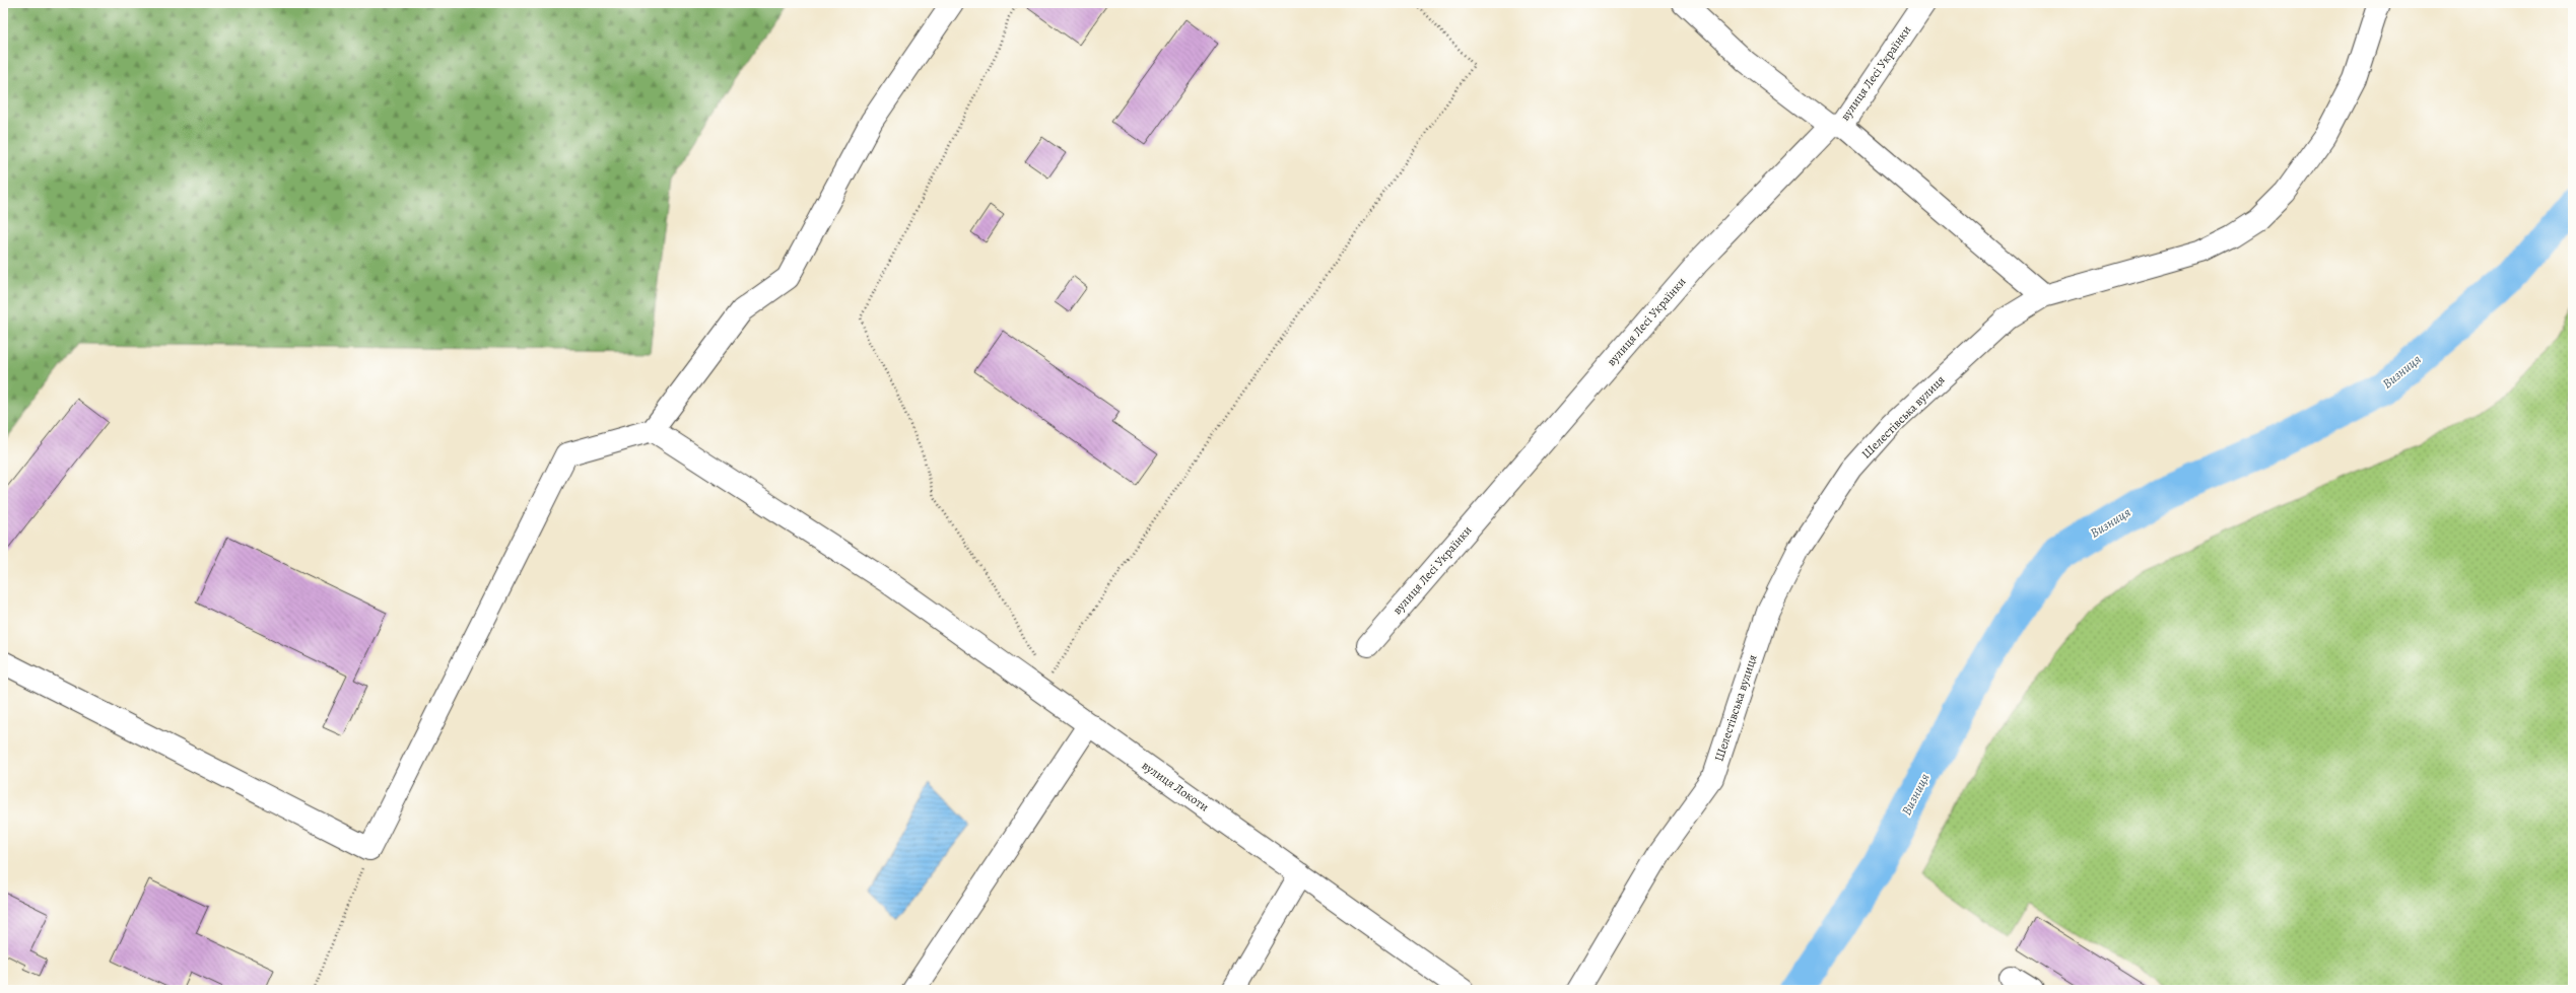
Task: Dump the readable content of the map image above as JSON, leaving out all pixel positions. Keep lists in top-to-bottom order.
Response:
{
  "streets": {
    "street": ["вулиця Лесі Українки", "Шелестівська вулиця", "вулиця Локоти"]
  },
  "water": ["Визниця"]
}
